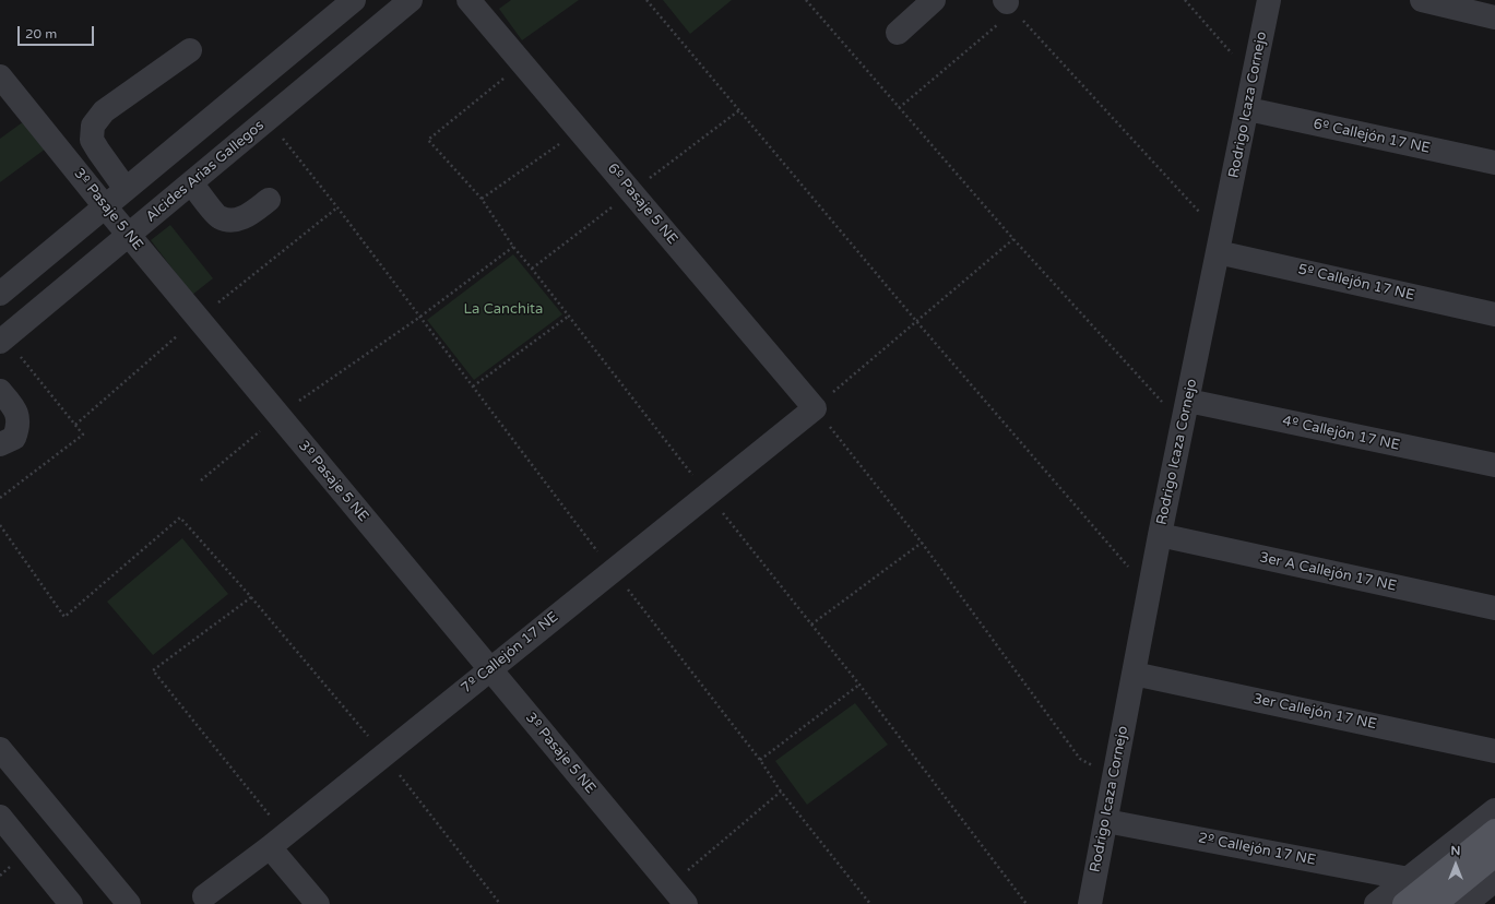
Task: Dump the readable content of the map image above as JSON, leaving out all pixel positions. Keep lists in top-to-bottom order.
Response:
{
  "streets": {
    "street": [
      "Rodrigo Icaza Cornejo",
      "6º Callejón 17 NE",
      "Alcides Arias Gallegos",
      "6º Pasaje 5 NE",
      "3º Pasaje 5 NE",
      "5º Callejón 17 NE",
      "4º Callejón 17 NE",
      "3er A Callejón 17 NE",
      "7º Callejón 17 NE",
      "3er Callejón 17 NE",
      "2º Callejón 17 NE"
    ]
  },
  "crossings": [
    ["Rodrigo Icaza Cornejo", "6º Callejón 17 NE"],
    ["Rodrigo Icaza Cornejo", "5º Callejón 17 NE"],
    ["Rodrigo Icaza Cornejo", "4º Callejón 17 NE"],
    ["Rodrigo Icaza Cornejo", "3er A Callejón 17 NE"],
    ["Rodrigo Icaza Cornejo", "3er Callejón 17 NE"],
    ["Rodrigo Icaza Cornejo", "2º Callejón 17 NE"],
    ["Alcides Arias Gallegos", "3º Pasaje 5 NE"],
    ["6º Pasaje 5 NE", "7º Callejón 17 NE"],
    ["3º Pasaje 5 NE", "7º Callejón 17 NE"]
  ],
  "parks": ["La Canchita"],
  "scale_bar": "20 m",
  "north": "top"
}
